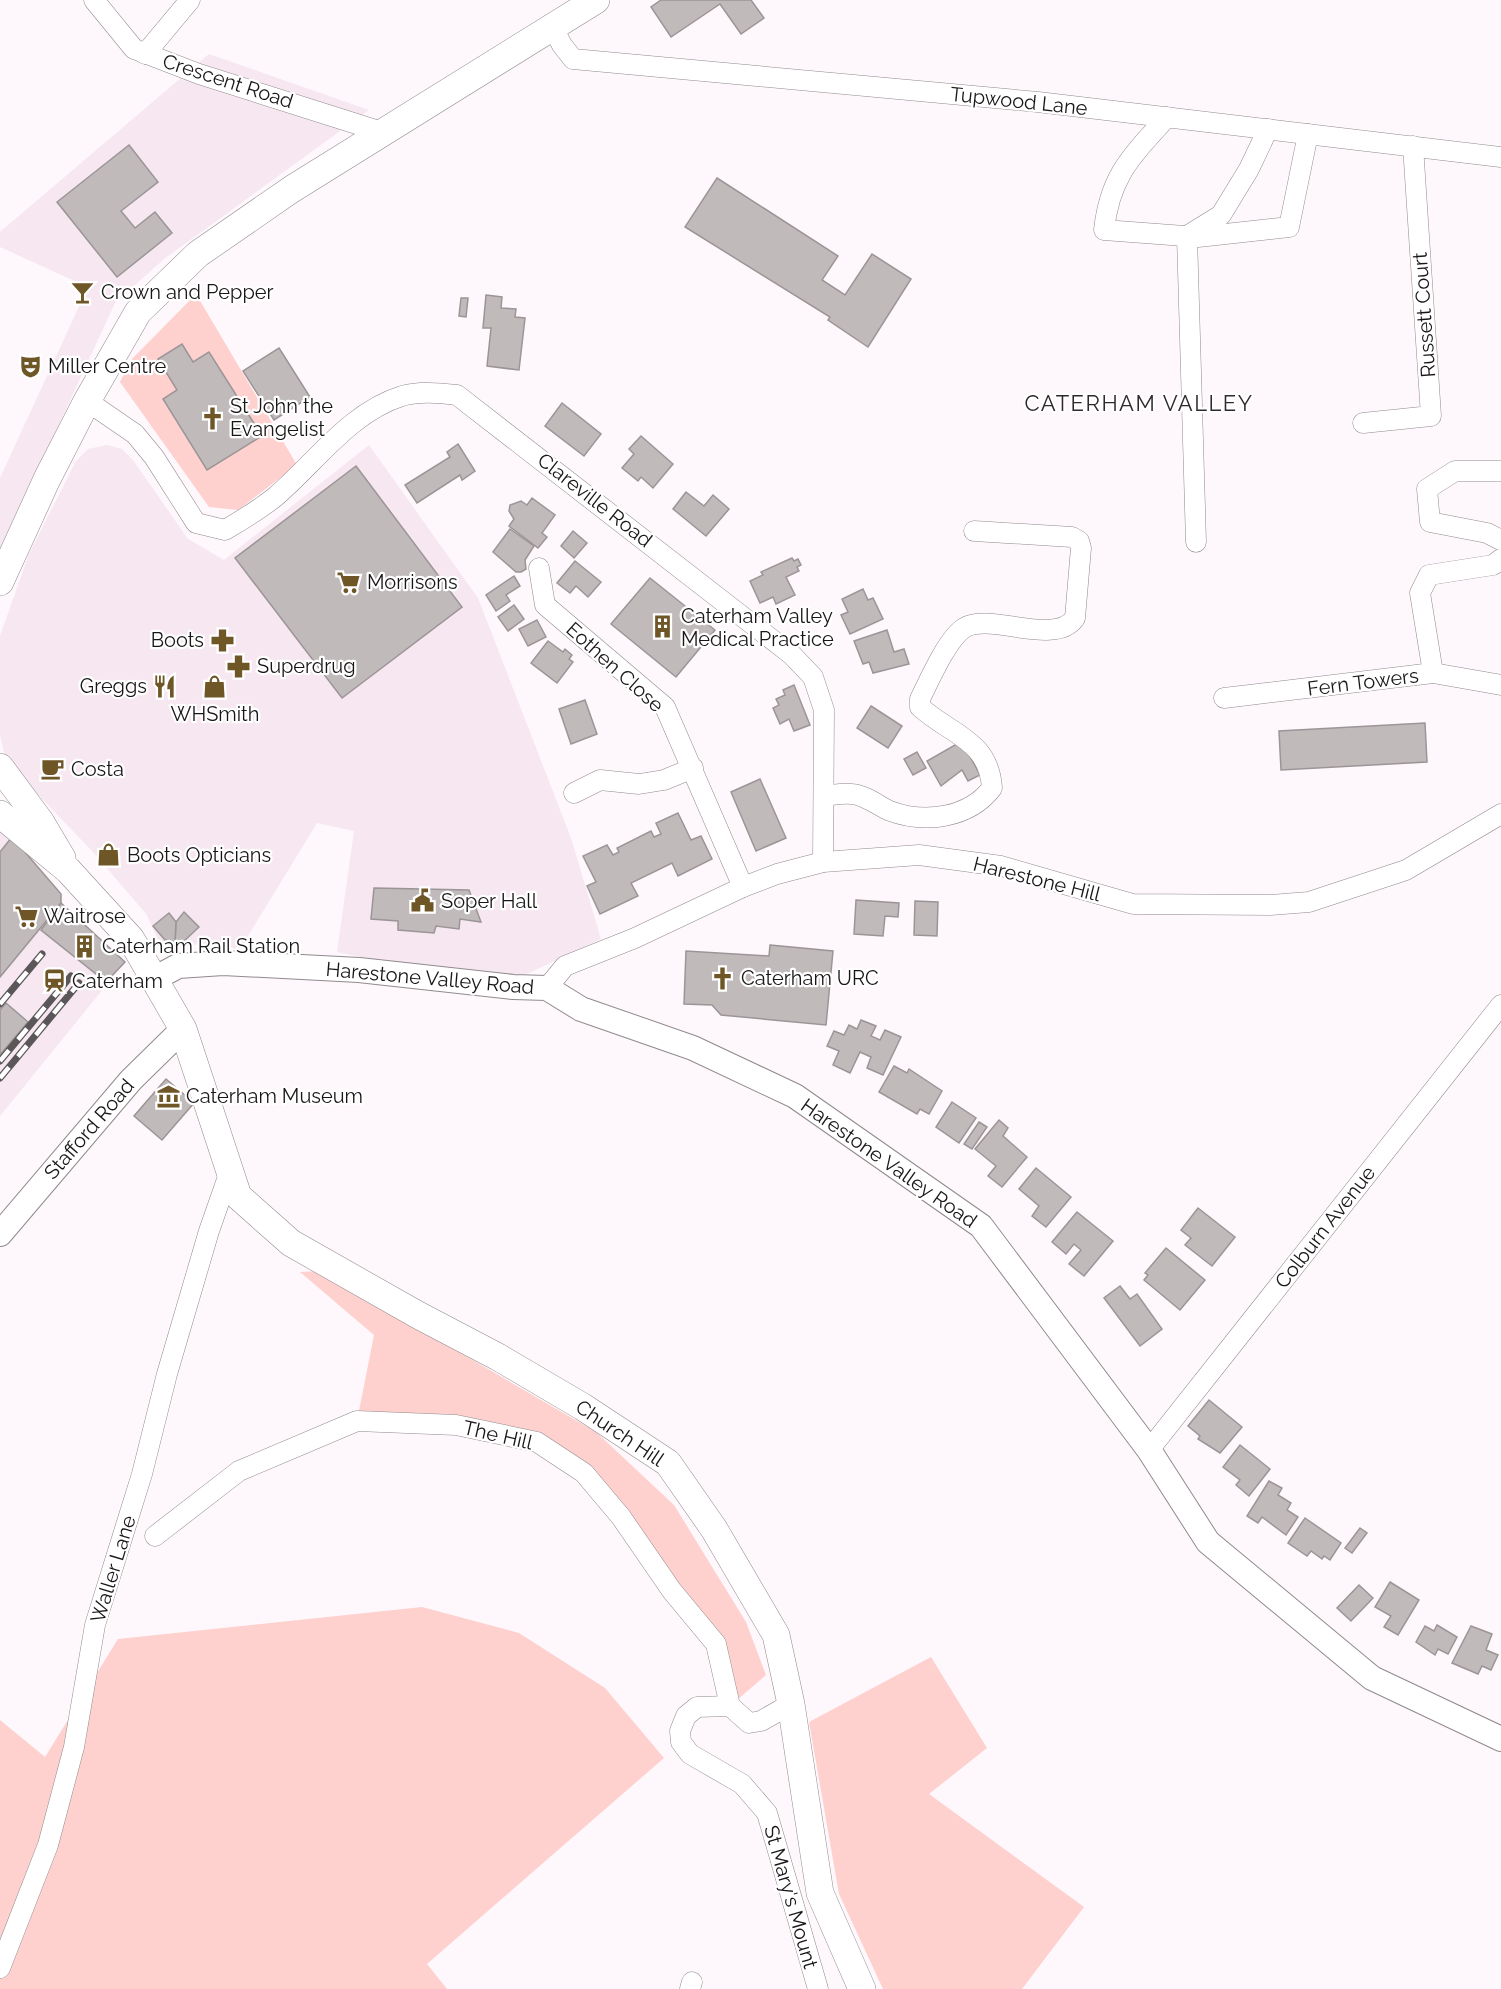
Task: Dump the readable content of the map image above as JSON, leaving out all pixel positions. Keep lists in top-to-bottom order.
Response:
{
  "streets": {
    "main road": ["Church Hill"],
    "street": [
      "Crescent Road",
      "Tupwood Lane",
      "Russett Court",
      "Clareville Road",
      "Eothen Close",
      "Fern Towers",
      "Harestone Hill",
      "Harestone Valley Road",
      "Stafford Road",
      "Colburn Avenue",
      "The Hill",
      "Waller Lane",
      "St Mary's Mount"
    ]
  },
  "crossings": [
    ["Tupwood Lane", "Russett Court"],
    ["Clareville Road", "Harestone Hill"],
    ["Eothen Close", "Harestone Hill"],
    ["Harestone Hill", "Harestone Valley Road"],
    ["Harestone Valley Road", "Colburn Avenue"],
    ["Harestone Valley Road", "Church Hill"],
    ["Stafford Road", "Church Hill"],
    ["Church Hill", "Waller Lane"],
    ["The Hill", "St Mary's Mount"]
  ],
  "districts": ["CATERHAM VALLEY"],
  "places": {
    "bar": ["Crown and Pepper"],
    "theatre": ["Miller Centre"],
    "church": ["St John the Evangelist", "Caterham URC"],
    "supermarket": ["Morrisons", "Waitrose"],
    "building": ["Caterham Valley Medical Practice", "Caterham Rail Station"],
    "pharmacy": ["Boots", "Superdrug"],
    "restaurant": ["Greggs"],
    "shop": ["WHSmith", "Boots Opticians"],
    "cafe": ["Costa"],
    "public building": ["Soper Hall"],
    "station": ["Caterham"],
    "museum": ["Caterham Museum"]
  }
}
